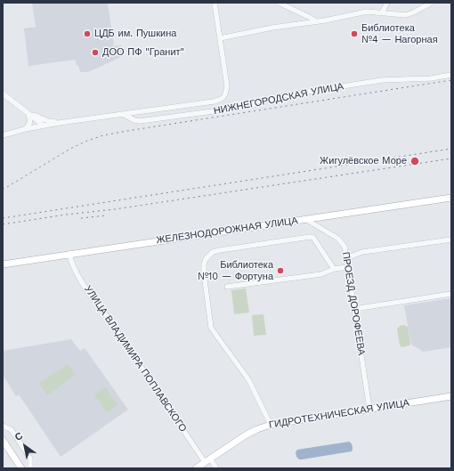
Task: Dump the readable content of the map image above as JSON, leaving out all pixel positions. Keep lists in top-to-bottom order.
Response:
{
  "streets": {
    "main road": ["ЖЕЛЕЗНОДОРОЖНАЯ УЛИЦА", "ГИДРОТЕХНИЧЕСКАЯ УЛИЦА"],
    "street": ["НИЖНЕГОРОДСКАЯ УЛИЦА", "ПРОЕЗД ДОРОФЕЕВА", "УЛИЦА ВЛАДИМИРА ПОПЛАВСКОГО"]
  },
  "crossings": [
    ["ЖЕЛЕЗНОДОРОЖНАЯ УЛИЦА", "ПРОЕЗД ДОРОФЕЕВА"],
    ["ЖЕЛЕЗНОДОРОЖНАЯ УЛИЦА", "УЛИЦА ВЛАДИМИРА ПОПЛАВСКОГО"],
    ["ПРОЕЗД ДОРОФЕЕВА", "ГИДРОТЕХНИЧЕСКАЯ УЛИЦА"],
    ["УЛИЦА ВЛАДИМИРА ПОПЛАВСКОГО", "ГИДРОТЕХНИЧЕСКАЯ УЛИЦА"]
  ],
  "places": [
    "ЦДБ им. Пушкина",
    "Библиотека №4 — Нагорная",
    "ДОО ПФ \"Гранит\"",
    "Жигулёвское Море",
    "Библиотека №10 — Фортуна"
  ],
  "north": "top left"
}
